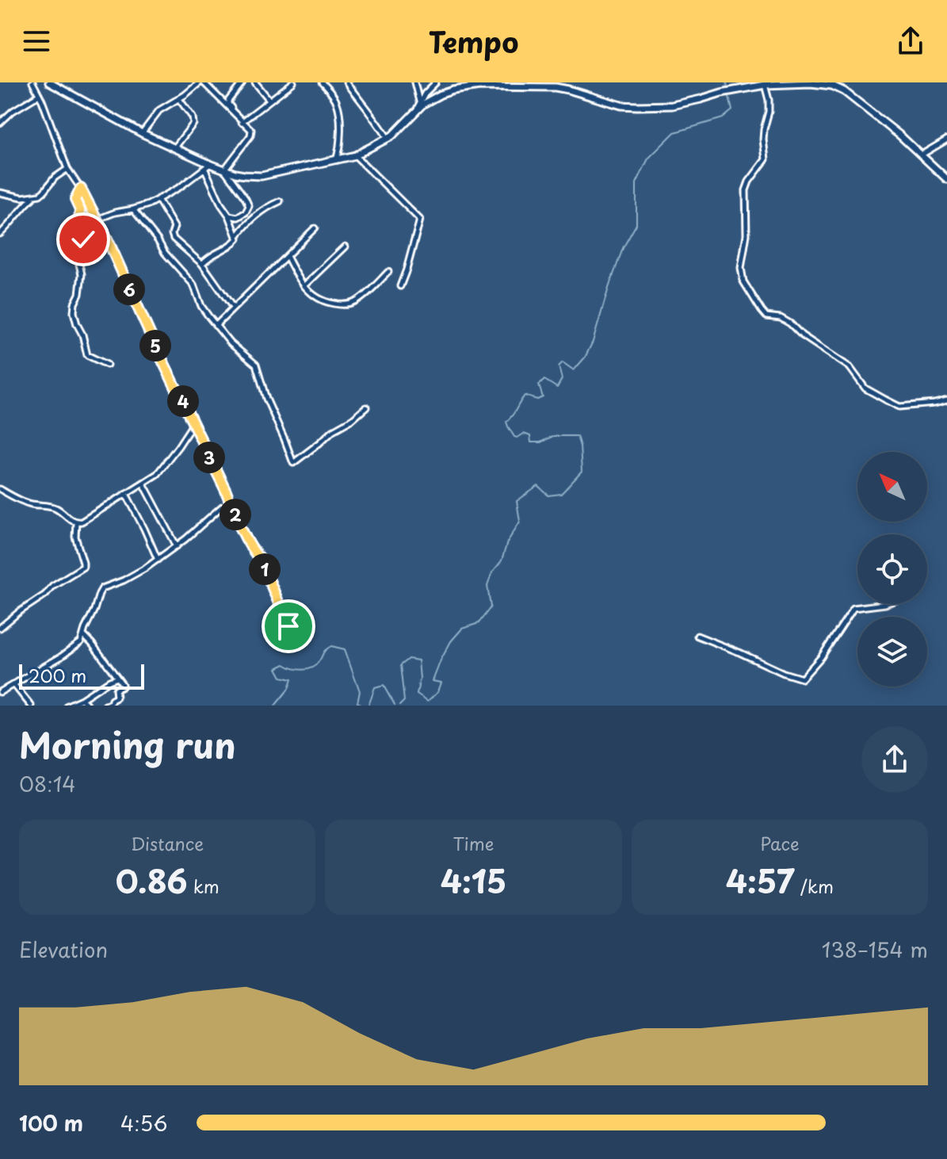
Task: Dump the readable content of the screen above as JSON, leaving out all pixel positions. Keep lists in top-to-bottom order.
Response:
{
  "scale_bar": "200 m",
  "north": "top left",
  "page": {
    "header": "Tempo",
    "pins": [
      "6",
      "5",
      "4",
      "3",
      "2",
      "1"
    ],
    "scale": "200 m",
    "heading": ["Morning run", "08:14"],
    "stats": [
      ["Distance", "0.86 km"],
      ["Time", "4:15"],
      ["Pace", "4:57 /km"]
    ],
    "chart": ["Elevation", "138–154 m"],
    "list": [
      {
        "name": "100 m",
        "note": "4:56"
      }
    ]
  }
}
